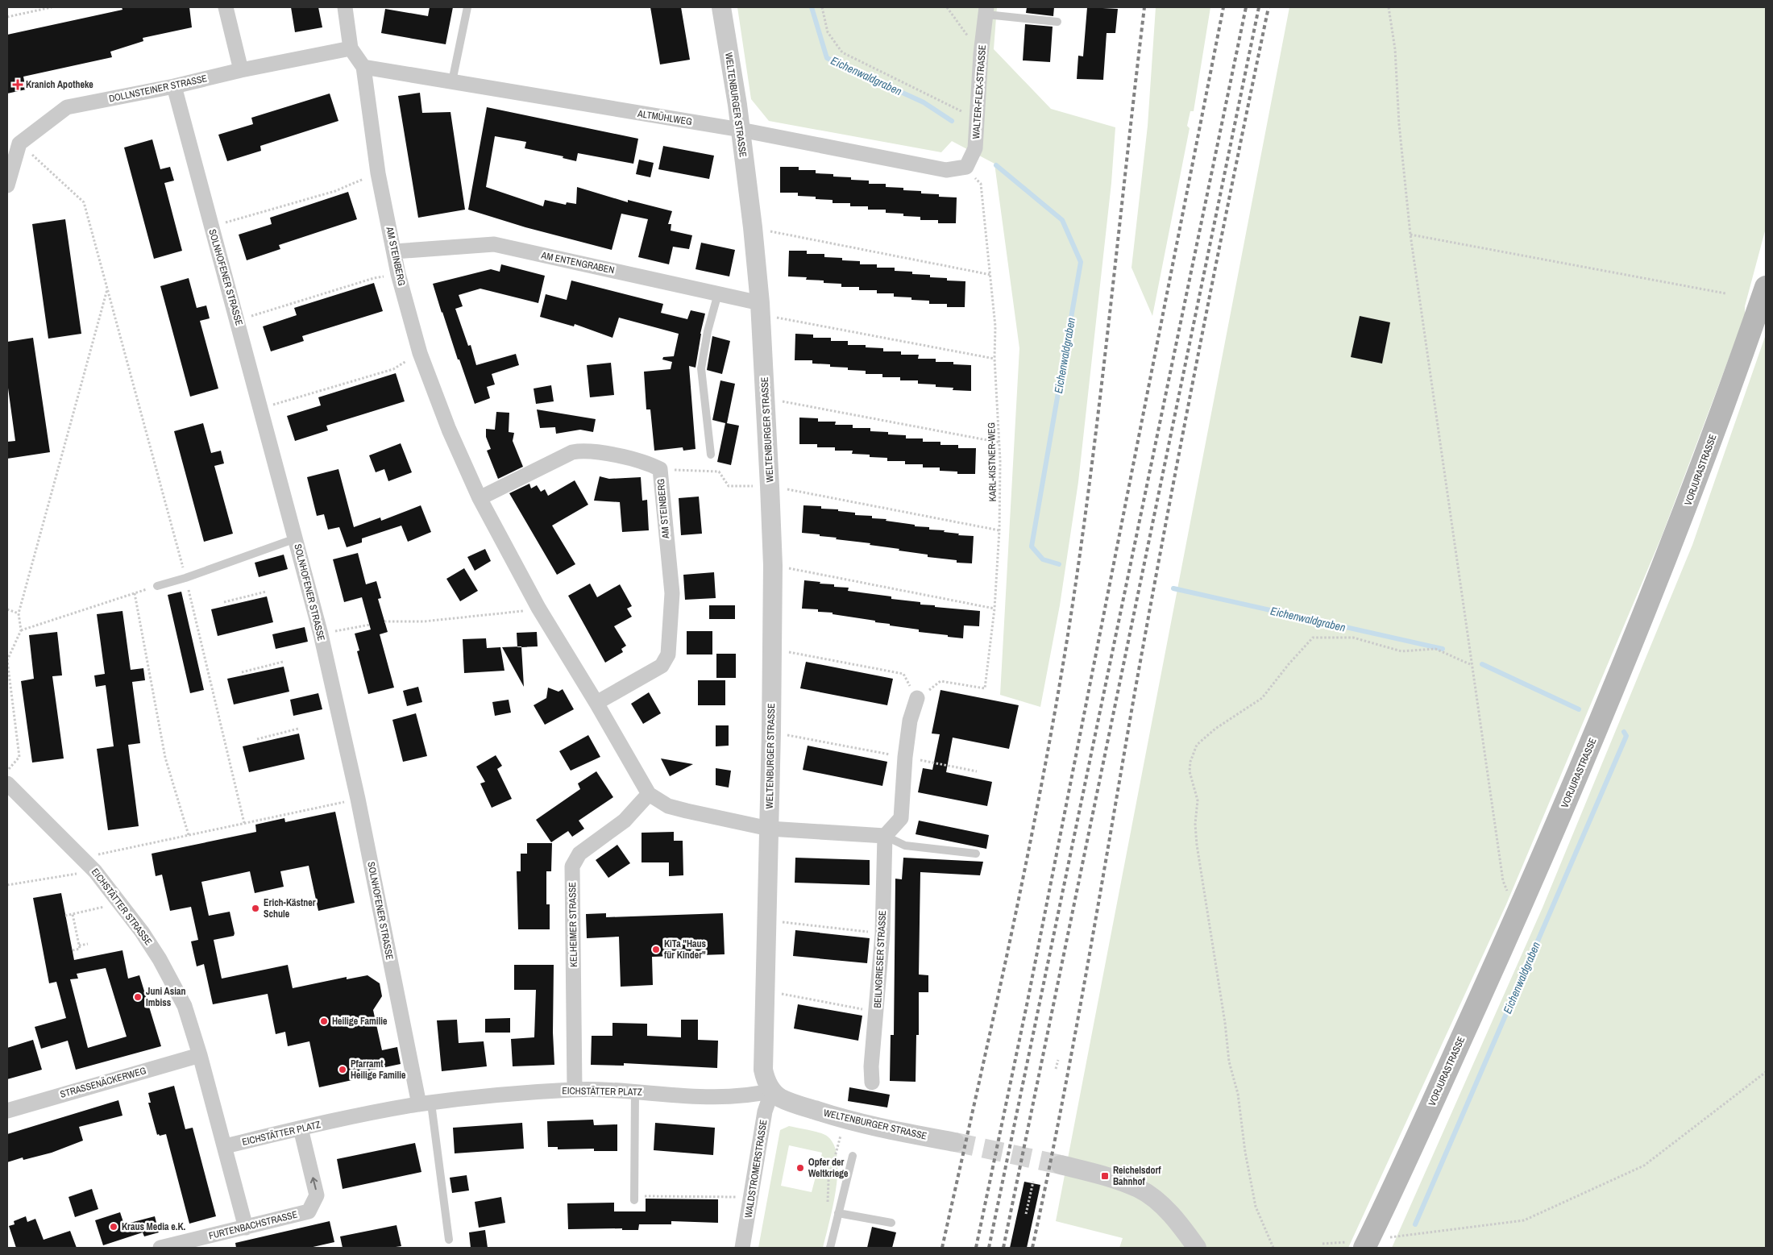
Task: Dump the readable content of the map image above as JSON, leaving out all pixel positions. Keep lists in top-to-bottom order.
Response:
{
  "streets": {
    "main road": ["VORJURASTRASSE"],
    "street": [
      "DOLLNSTEINER STRASSE",
      "WALTER-FLEX-STRASSE",
      "WELTENBURGER STRASSE",
      "ALTMÜHLWEG",
      "AM STEINBERG",
      "AM ENTENGRABEN",
      "SOLNHOFENER STRASSE",
      "EICHSTÄTTER STRASSE",
      "KELHEIMER STRASSE",
      "BEILNGRIESER STRASSE",
      "STRASSENÄCKERWEG",
      "EICHSTÄTTER PLATZ",
      "WALDSTROMERSTRASSE",
      "FURTENBACHSTRASSE"
    ],
    "path": ["KARL-KISTNER-WEG"]
  },
  "crossings": [
    ["DOLLNSTEINER STRASSE", "AM STEINBERG"],
    ["DOLLNSTEINER STRASSE", "SOLNHOFENER STRASSE"],
    ["WALTER-FLEX-STRASSE", "ALTMÜHLWEG"],
    ["WALTER-FLEX-STRASSE", "KARL-KISTNER-WEG"],
    ["WELTENBURGER STRASSE", "ALTMÜHLWEG"],
    ["WELTENBURGER STRASSE", "AM STEINBERG"],
    ["WELTENBURGER STRASSE", "AM ENTENGRABEN"],
    ["WELTENBURGER STRASSE", "EICHSTÄTTER PLATZ"],
    ["WELTENBURGER STRASSE", "WALDSTROMERSTRASSE"],
    ["ALTMÜHLWEG", "AM STEINBERG"],
    ["ALTMÜHLWEG", "KARL-KISTNER-WEG"],
    ["AM STEINBERG", "AM ENTENGRABEN"],
    ["AM STEINBERG", "KELHEIMER STRASSE"],
    ["SOLNHOFENER STRASSE", "EICHSTÄTTER PLATZ"],
    ["EICHSTÄTTER STRASSE", "STRASSENÄCKERWEG"],
    ["KELHEIMER STRASSE", "EICHSTÄTTER PLATZ"],
    ["EICHSTÄTTER PLATZ", "WALDSTROMERSTRASSE"],
    ["EICHSTÄTTER PLATZ", "FURTENBACHSTRASSE"]
  ],
  "water": ["Eichenwaldgraben"],
  "places": {
    "health": ["Kranich Apotheke"],
    "other": [
      "Erich-Kästner Schule",
      "KiTa \"Haus für Kinder\"",
      "Juni Asian Imbiss",
      "Heilige Familie",
      "Pfarramt Heilige Familie",
      "Opfer der Weltkriege",
      "Kraus Media e.K."
    ],
    "transit": ["Reichelsdorf Bahnhof"]
  }
}
